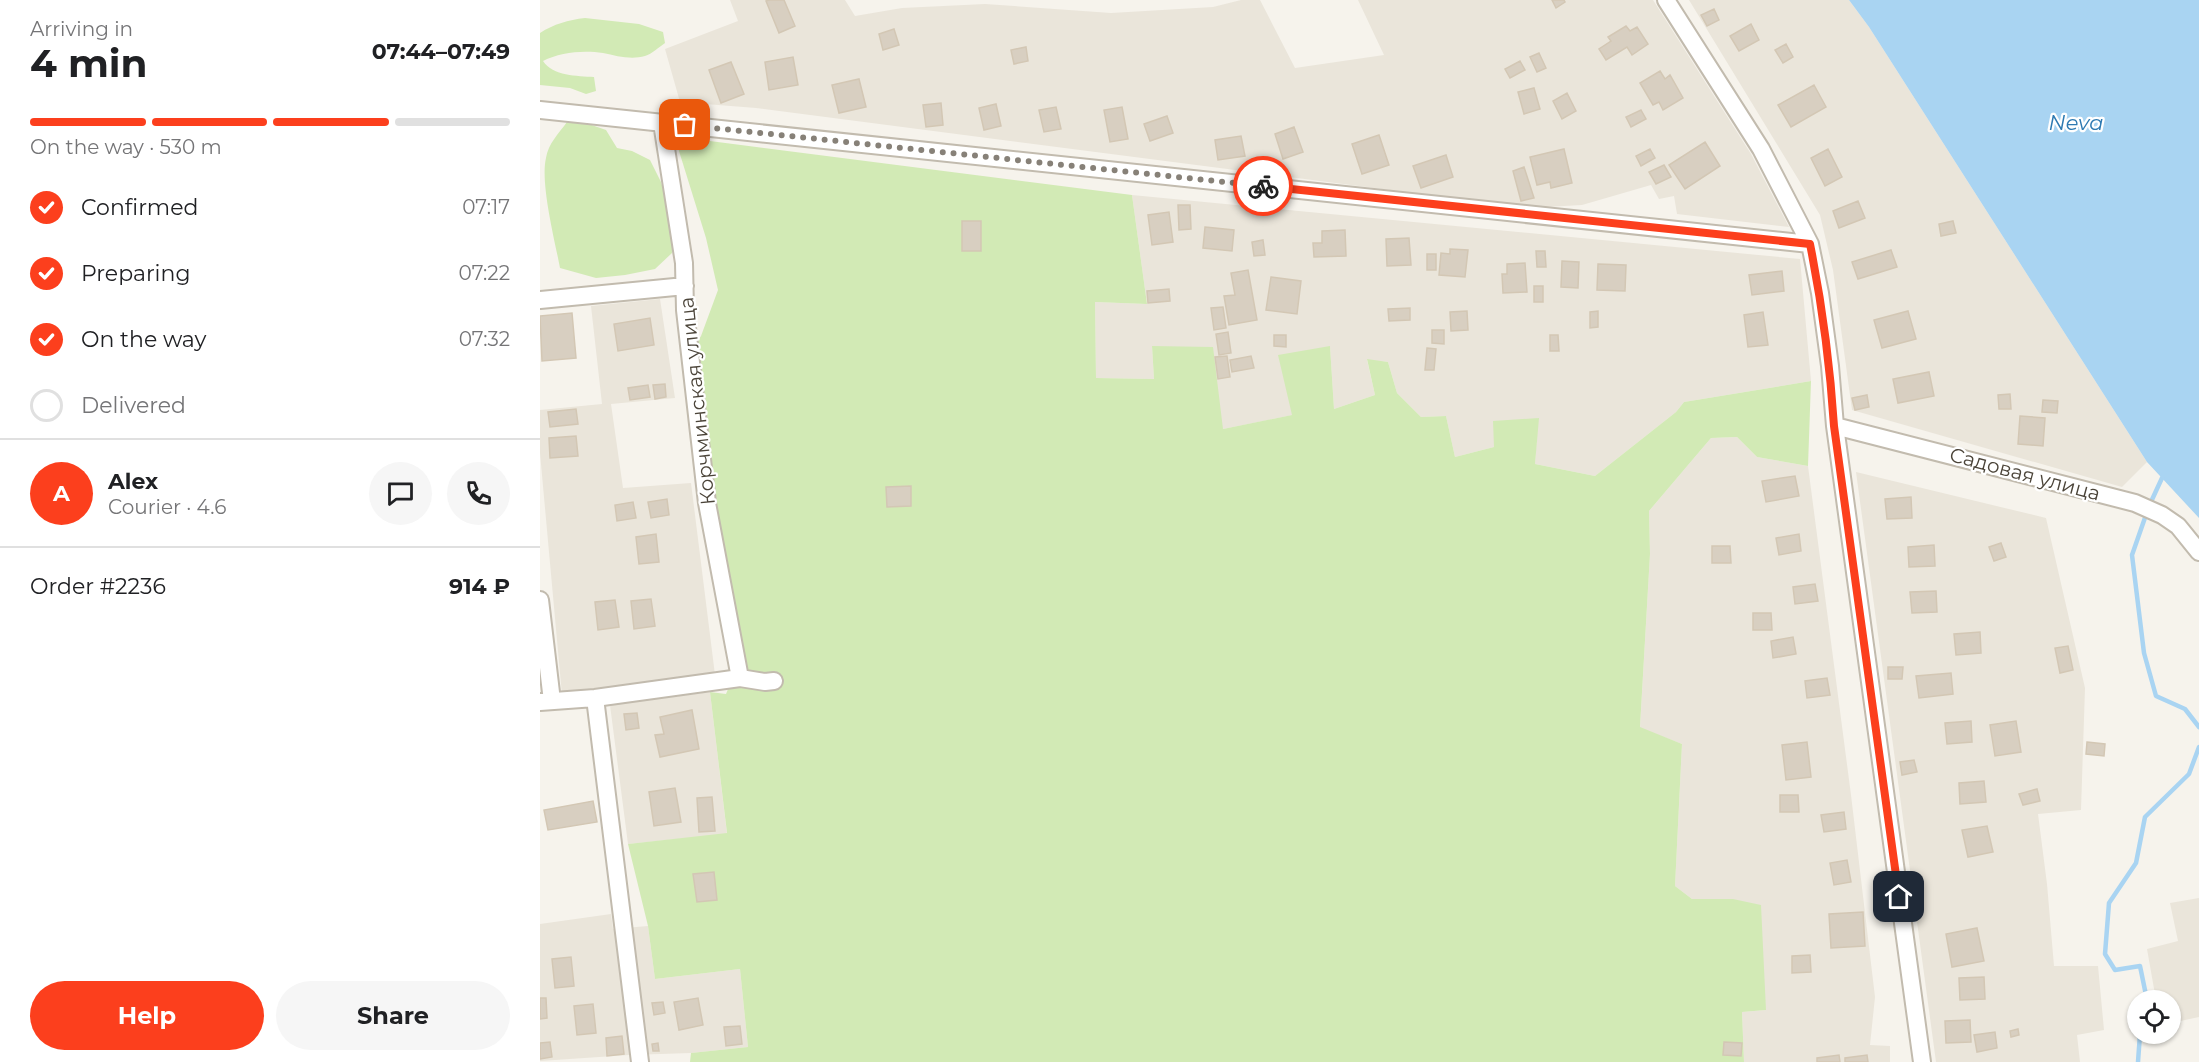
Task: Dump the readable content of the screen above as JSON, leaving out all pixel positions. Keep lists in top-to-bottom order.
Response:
{
  "streets": {
    "street": ["Корчминская улица", "Садовая улица"]
  },
  "water": ["Neva"],
  "page": {
    "heading": ["4 min", "Arriving in", "07:44–07:49"],
    "panel": [
      "Alex",
      "Courier · 4.6",
      "Order #2236",
      "914 ₽"
    ],
    "bar": "On the way · 530 m",
    "list": [
      ["Confirmed", "07:17"],
      ["Preparing", "07:22"],
      ["On the way", "07:32"],
      "Delivered"
    ],
    "round": "A",
    "buttons": ["Help", "Share"]
  }
}
